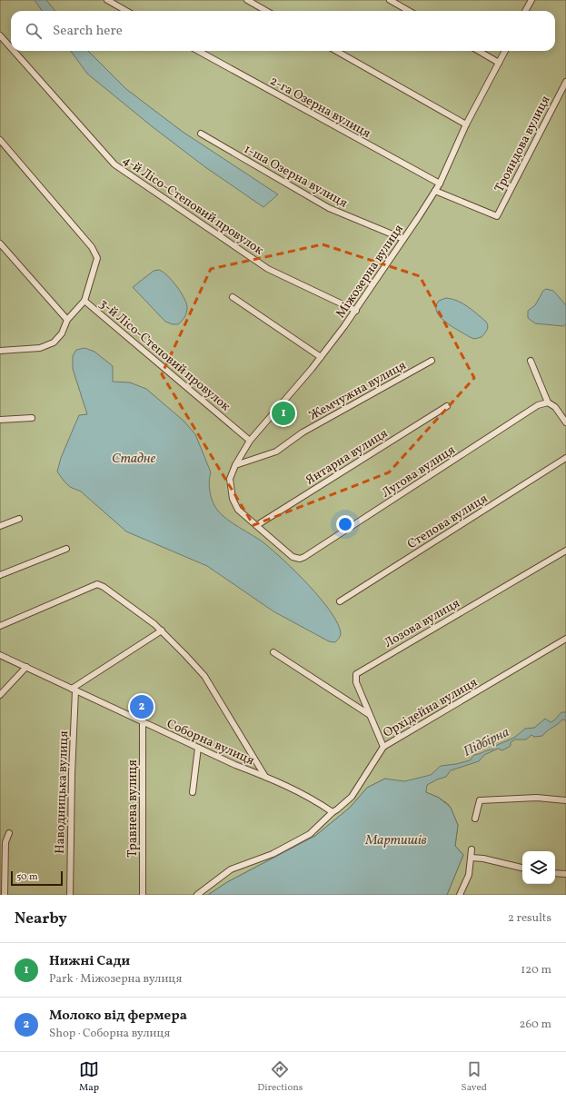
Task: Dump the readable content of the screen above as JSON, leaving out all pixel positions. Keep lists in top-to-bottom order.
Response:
{
  "streets": {
    "street": [
      "2-га Озерна вулиця",
      "Трояндова вулиця",
      "1-ша Озерна вулиця",
      "4-й Лісо-Степовий провулок",
      "Міжозерна вулиця",
      "3-й Лісо-Степовий провулок",
      "Жемчужна вулиця",
      "Янтарна вулиця",
      "Лугова вулиця",
      "Степова вулиця",
      "Лозова вулиця",
      "Орхідейна вулиця",
      "Соборна вулиця",
      "Наводницька вулиця",
      "Травнева вулиця"
    ]
  },
  "crossings": [
    ["2-га Озерна вулиця", "Міжозерна вулиця"],
    ["Трояндова вулиця", "Міжозерна вулиця"],
    ["1-ша Озерна вулиця", "Міжозерна вулиця"],
    ["4-й Лісо-Степовий провулок", "Міжозерна вулиця"],
    ["Міжозерна вулиця", "3-й Лісо-Степовий провулок"],
    ["Міжозерна вулиця", "Жемчужна вулиця"],
    ["Міжозерна вулиця", "Янтарна вулиця"],
    ["Міжозерна вулиця", "Лугова вулиця"],
    ["Янтарна вулиця", "Лугова вулиця"],
    ["Лозова вулиця", "Орхідейна вулиця"],
    ["Орхідейна вулиця", "Соборна вулиця"],
    ["Соборна вулиця", "Наводницька вулиця"],
    ["Соборна вулиця", "Травнева вулиця"]
  ],
  "water": ["Стадне", "Підбірна", "Мартишів"],
  "scale_bar": "50 m",
  "page": {
    "search": "Search here",
    "pins": ["1", "2"],
    "scale": "50 m",
    "heading": ["Nearby", "2 results"],
    "list": [
      {
        "mark": "1",
        "name": "Нижні Сади",
        "note": "Park · Міжозерна вулиця",
        "value": "120 m"
      },
      {
        "mark": "2",
        "name": "Молоко від фермера",
        "note": "Shop · Соборна вулиця",
        "value": "260 m"
      }
    ],
    "nav": ["Map", "Directions", "Saved"]
  }
}
